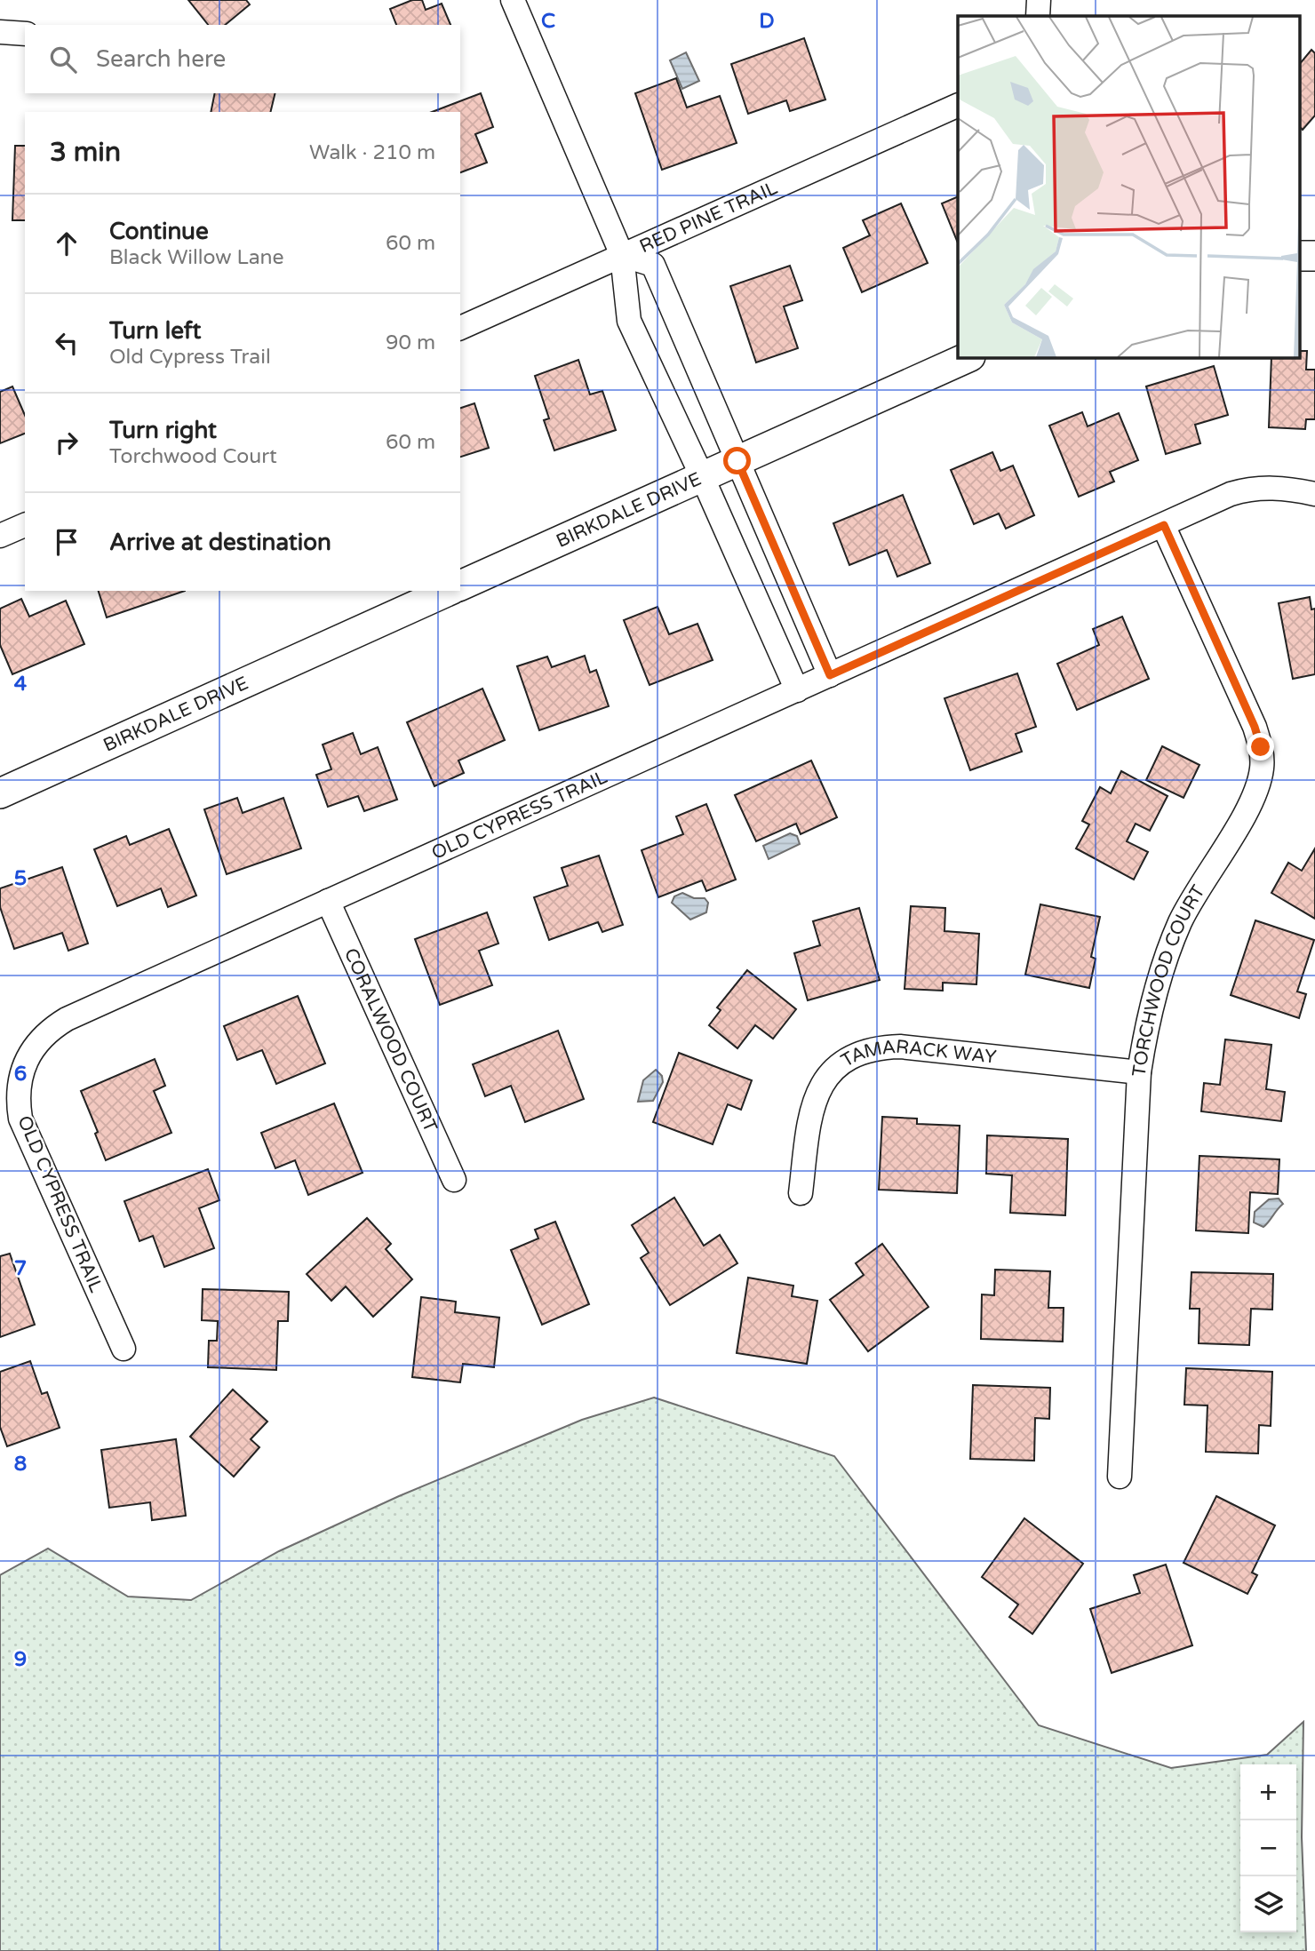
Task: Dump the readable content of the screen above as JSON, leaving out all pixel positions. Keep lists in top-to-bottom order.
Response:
{
  "streets": {
    "street": [
      "RED PINE TRAIL",
      "BIRKDALE DRIVE",
      "OLD CYPRESS TRAIL",
      "TORCHWOOD COURT",
      "CORALWOOD COURT",
      "TAMARACK WAY"
    ]
  },
  "crossings": [
    ["OLD CYPRESS TRAIL", "TORCHWOOD COURT"],
    ["OLD CYPRESS TRAIL", "CORALWOOD COURT"],
    ["TORCHWOOD COURT", "TAMARACK WAY"]
  ],
  "page": {
    "search": "Search here",
    "heading": ["3 min", "Walk · 210 m"],
    "list": [
      ["Continue", "Black Willow Lane", "60 m"],
      ["Turn left", "Old Cypress Trail", "90 m"],
      ["Turn right", "Torchwood Court", "60 m"],
      "Arrive at destination"
    ],
    "map_buttons": ["+", "−"]
  },
  "grid": {
    "columns": ["C", "D"],
    "rows": [
      "4",
      "5",
      "6",
      "7",
      "8",
      "9"
    ]
  }
}
